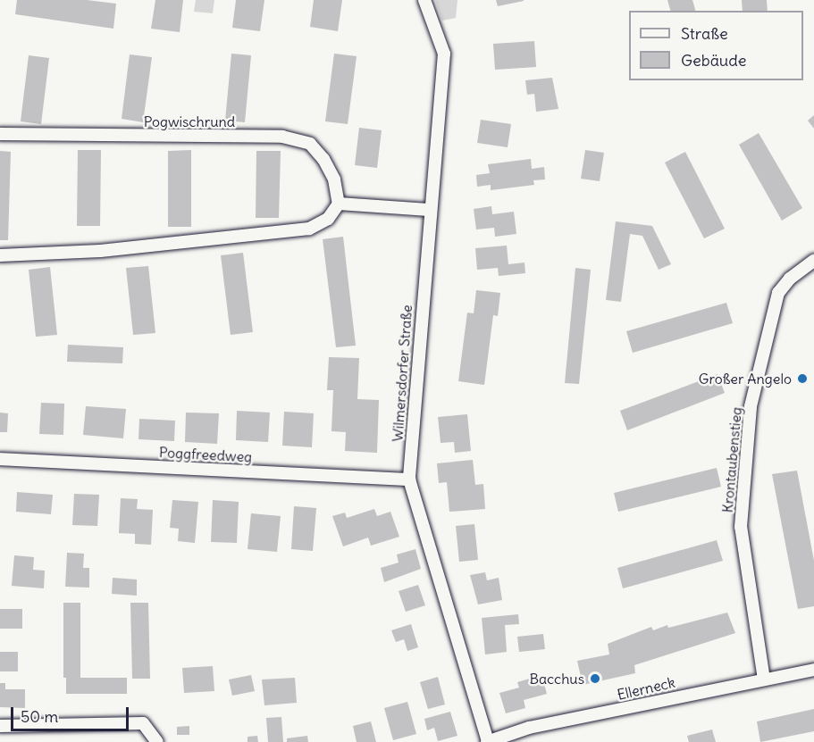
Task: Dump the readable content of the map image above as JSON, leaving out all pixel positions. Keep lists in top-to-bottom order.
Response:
{
  "streets": {
    "street": [
      "Pogwischrund",
      "Wilmersdorfer Straße",
      "Poggfreedweg",
      "Krontaubenstieg",
      "Ellerneck"
    ]
  },
  "crossings": [
    ["Wilmersdorfer Straße", "Poggfreedweg"],
    ["Wilmersdorfer Straße", "Ellerneck"],
    ["Krontaubenstieg", "Ellerneck"]
  ],
  "places": ["Großer Angelo", "Bacchus"],
  "legend": ["Straße", "Gebäude"],
  "scale_bar": "50 m"
}
